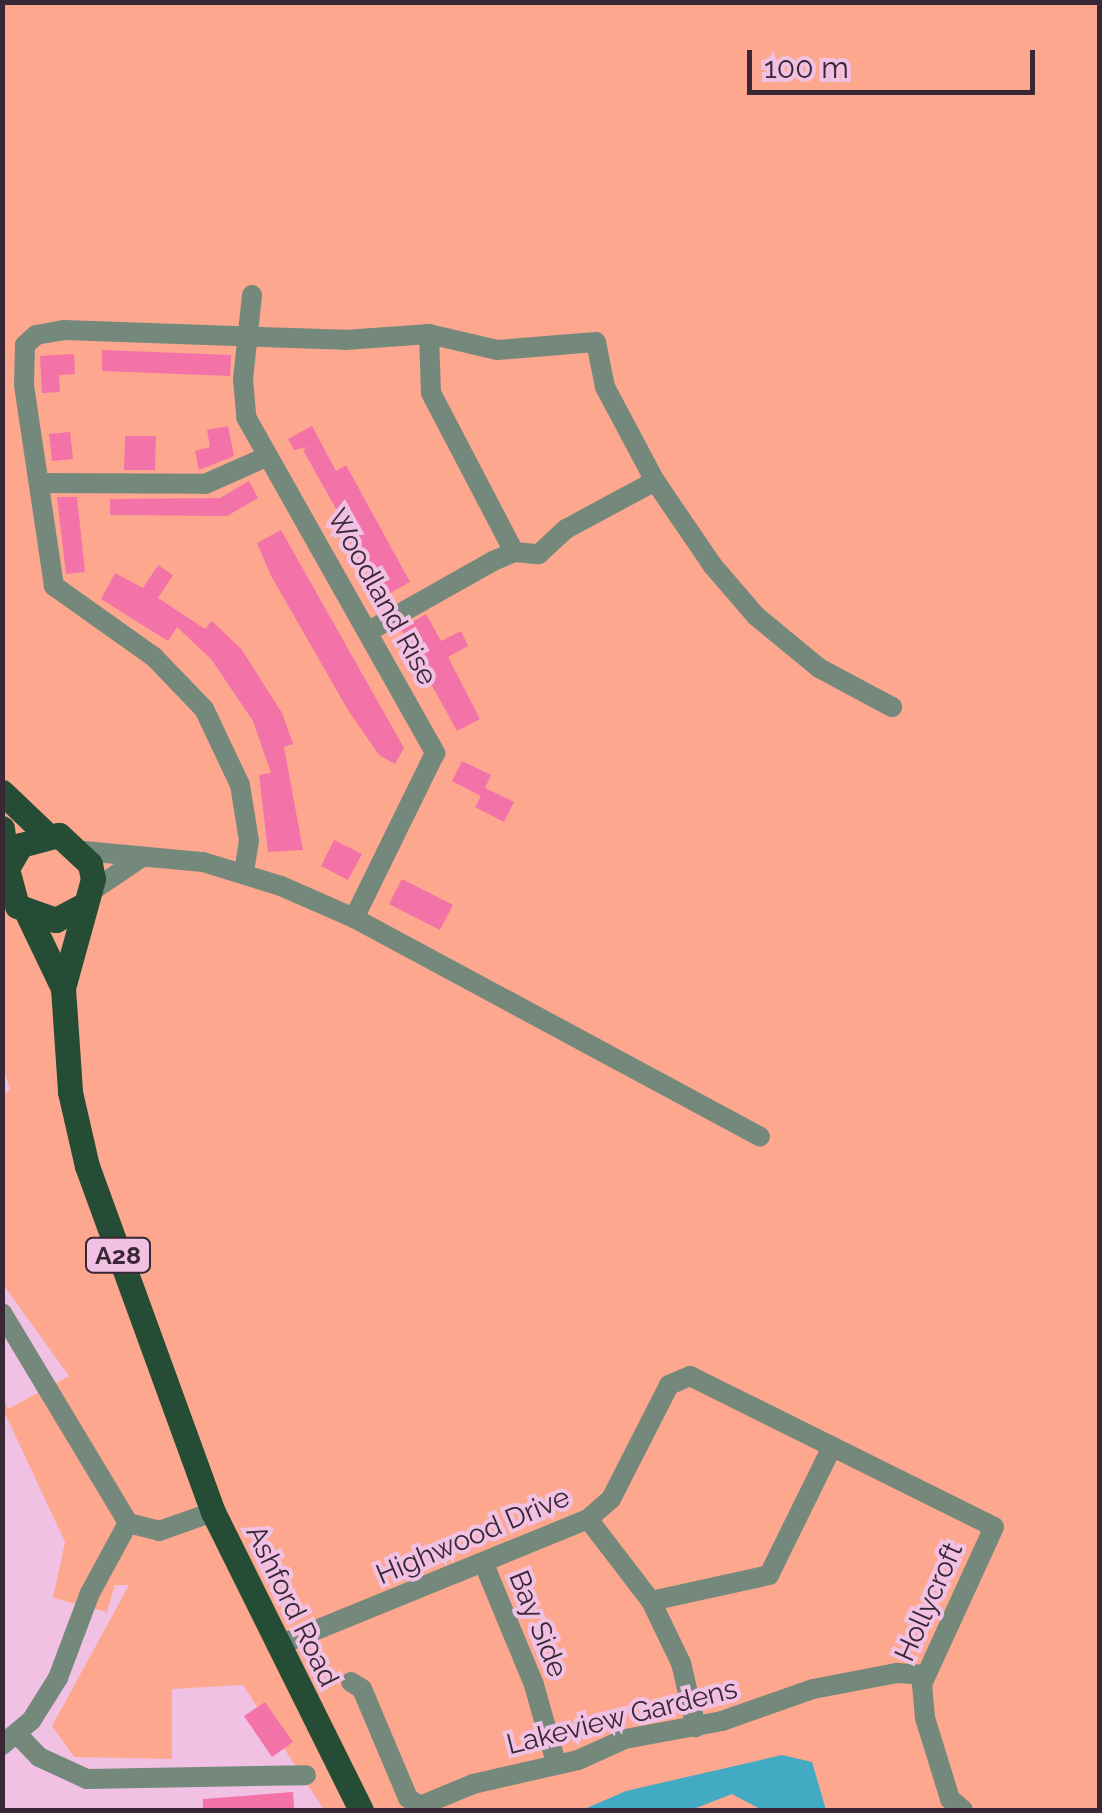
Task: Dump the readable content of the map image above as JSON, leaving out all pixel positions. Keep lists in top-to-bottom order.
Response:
{
  "streets": {
    "main road": ["A28", "Ashford Road"],
    "street": [
      "Woodland Rise",
      "Highwood Drive",
      "Hollycroft",
      "Bay Side",
      "Lakeview Gardens"
    ]
  },
  "crossings": [
    ["A28", "Ashford Road"],
    ["Highwood Drive", "Hollycroft"],
    ["Highwood Drive", "Ashford Road"],
    ["Highwood Drive", "Bay Side"],
    ["Hollycroft", "Lakeview Gardens"],
    ["Bay Side", "Lakeview Gardens"]
  ],
  "scale_bar": "100 m"
}
